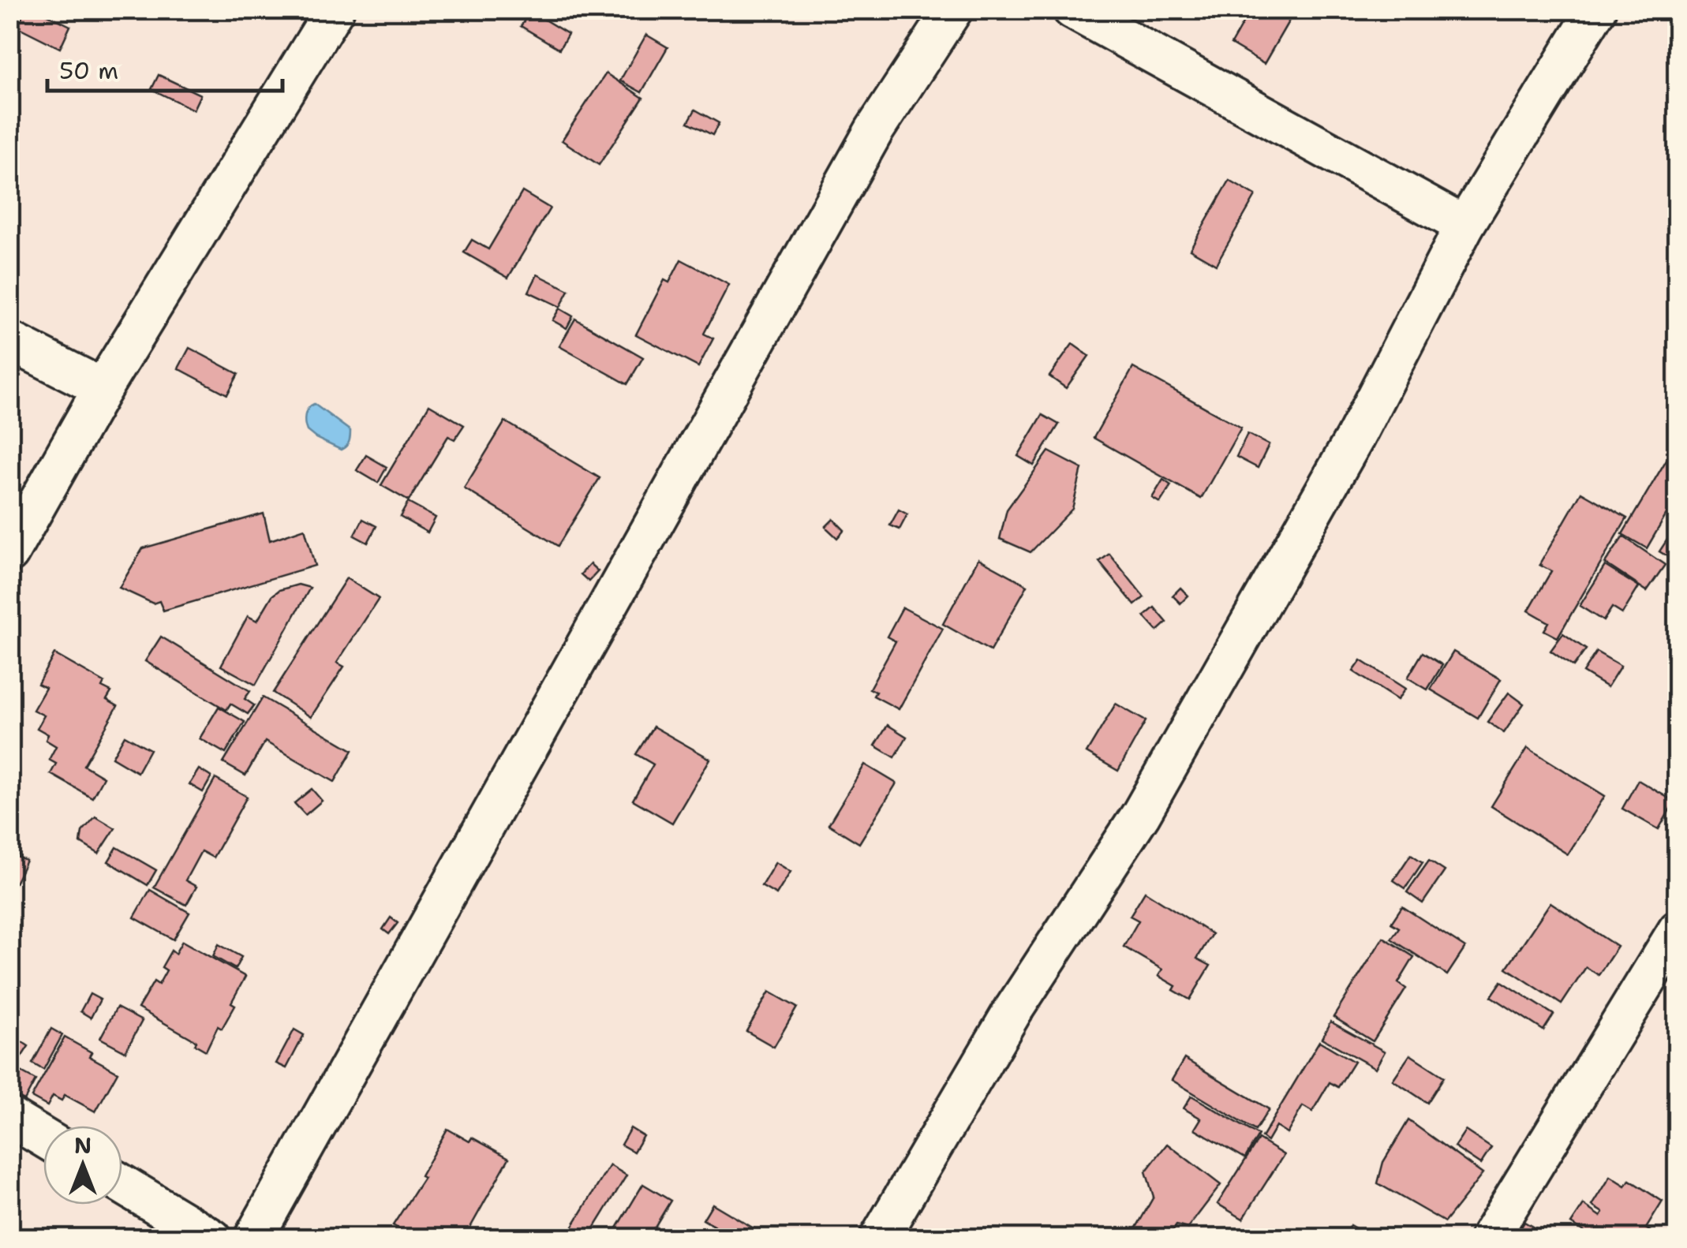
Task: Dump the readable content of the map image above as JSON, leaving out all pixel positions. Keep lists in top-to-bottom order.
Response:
{
  "scale_bar": "50 m",
  "north": "top"
}
